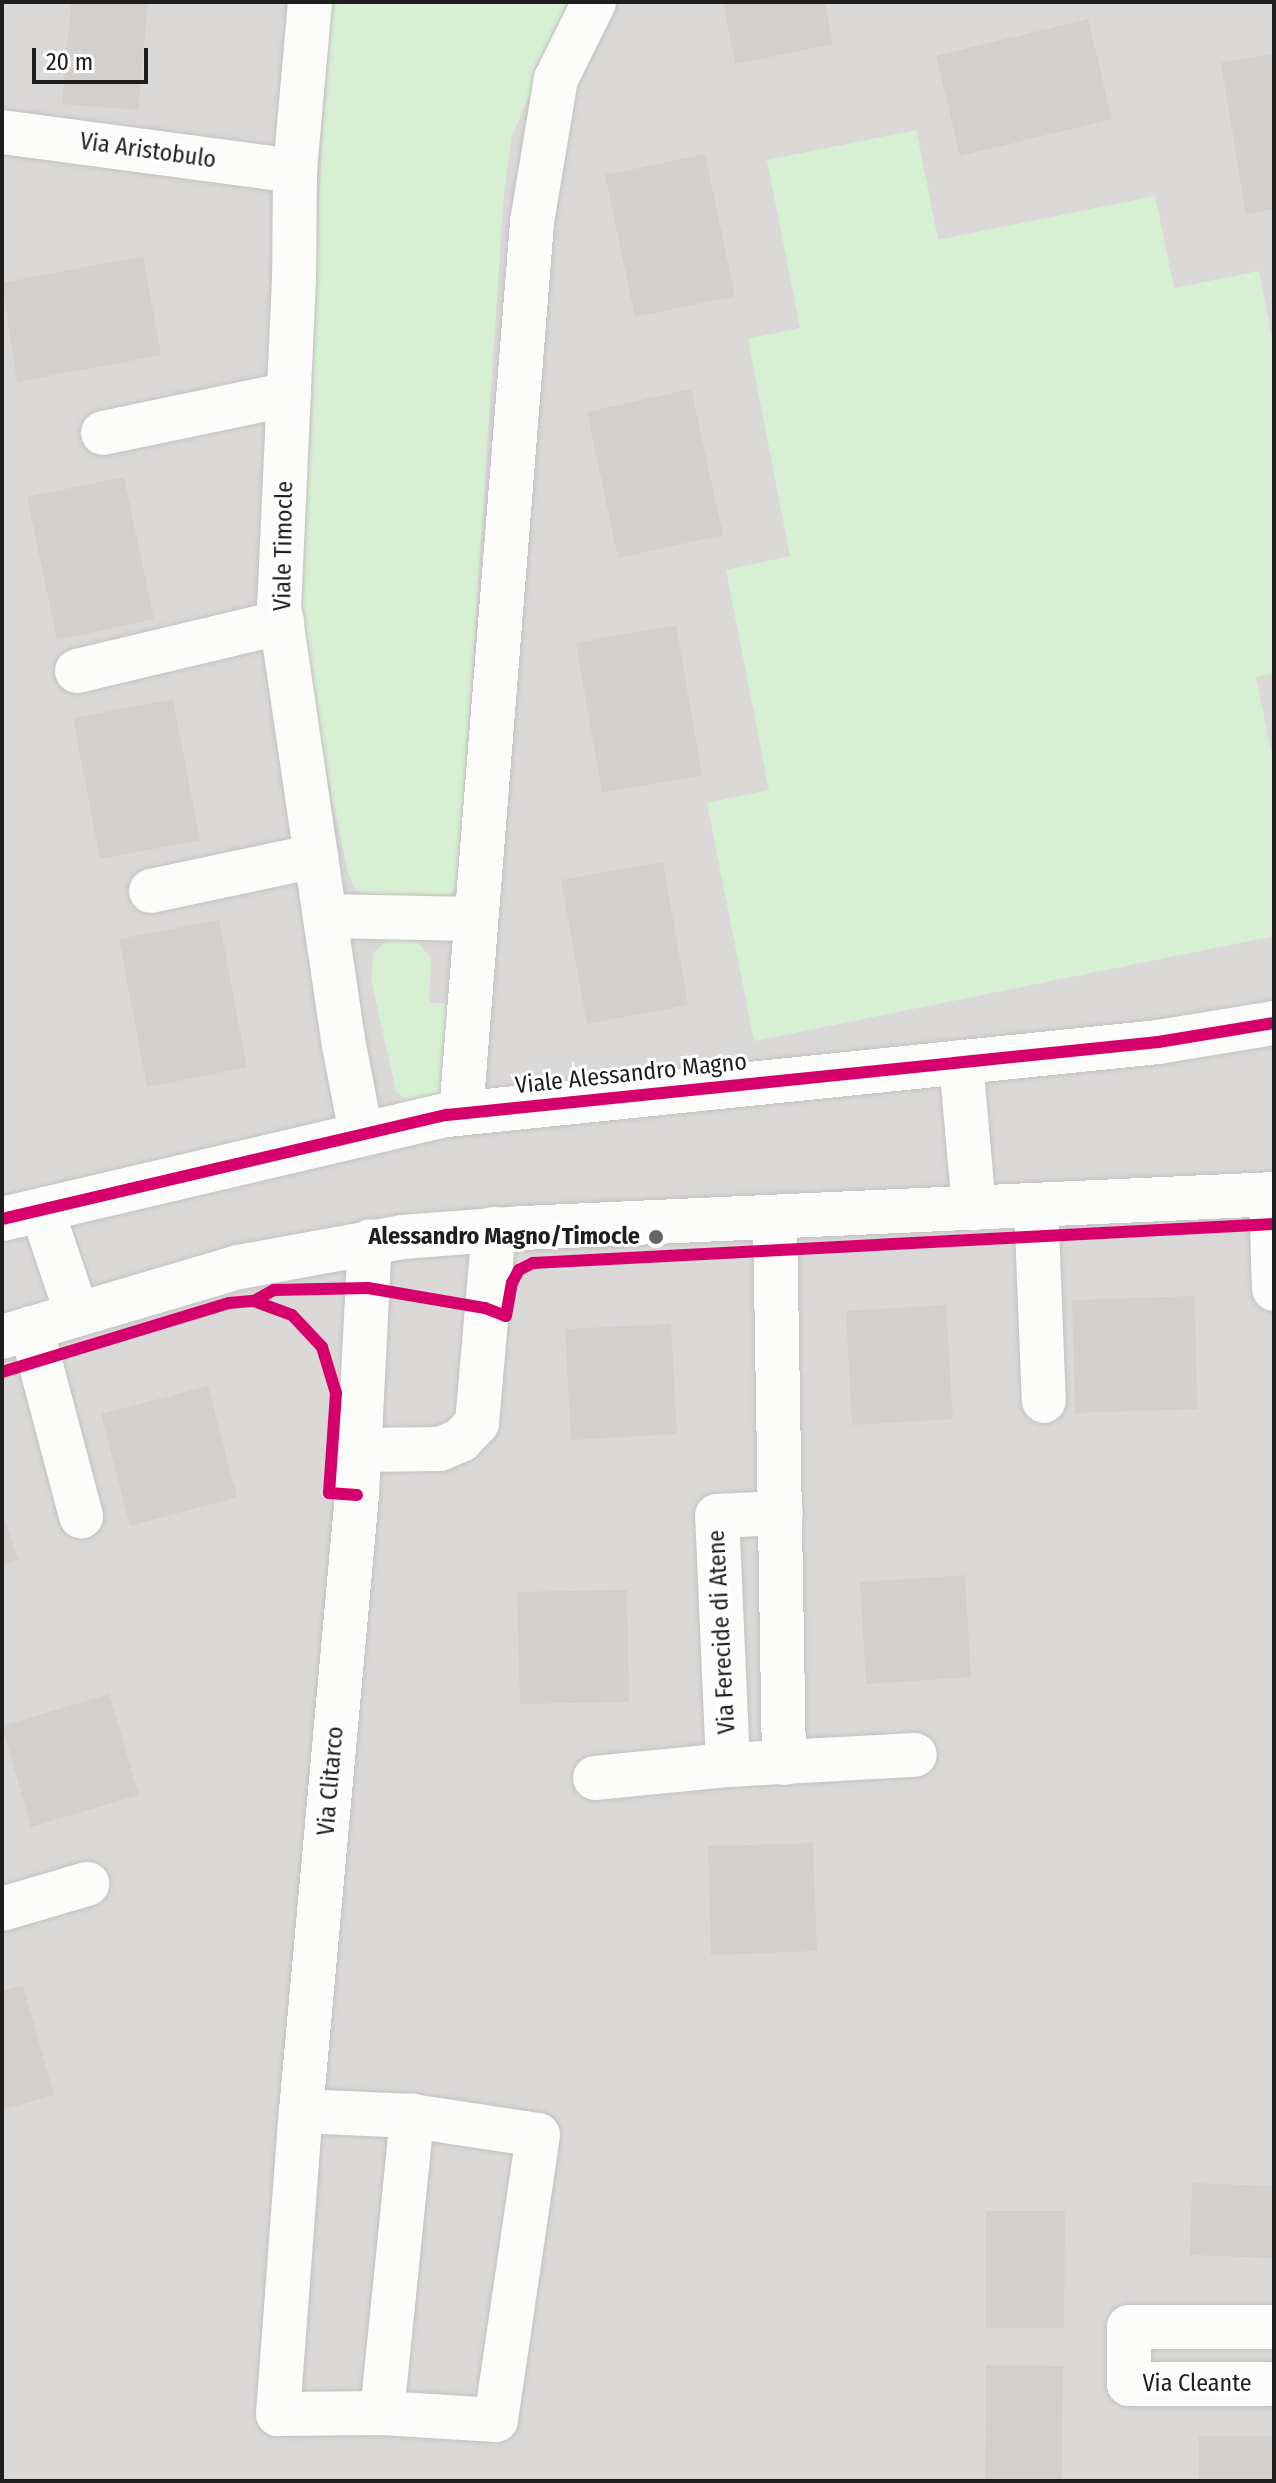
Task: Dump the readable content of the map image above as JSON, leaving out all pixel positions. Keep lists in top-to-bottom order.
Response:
{
  "streets": {
    "street": [
      "Via Aristobulo",
      "Viale Timocle",
      "Viale Alessandro Magno",
      "Via Ferecide di Atene",
      "Via Clitarco",
      "Via Cleante"
    ]
  },
  "crossings": [
    ["Via Aristobulo", "Viale Timocle"],
    ["Viale Timocle", "Viale Alessandro Magno"]
  ],
  "places": ["Alessandro Magno/Timocle"],
  "scale_bar": "20 m"
}
